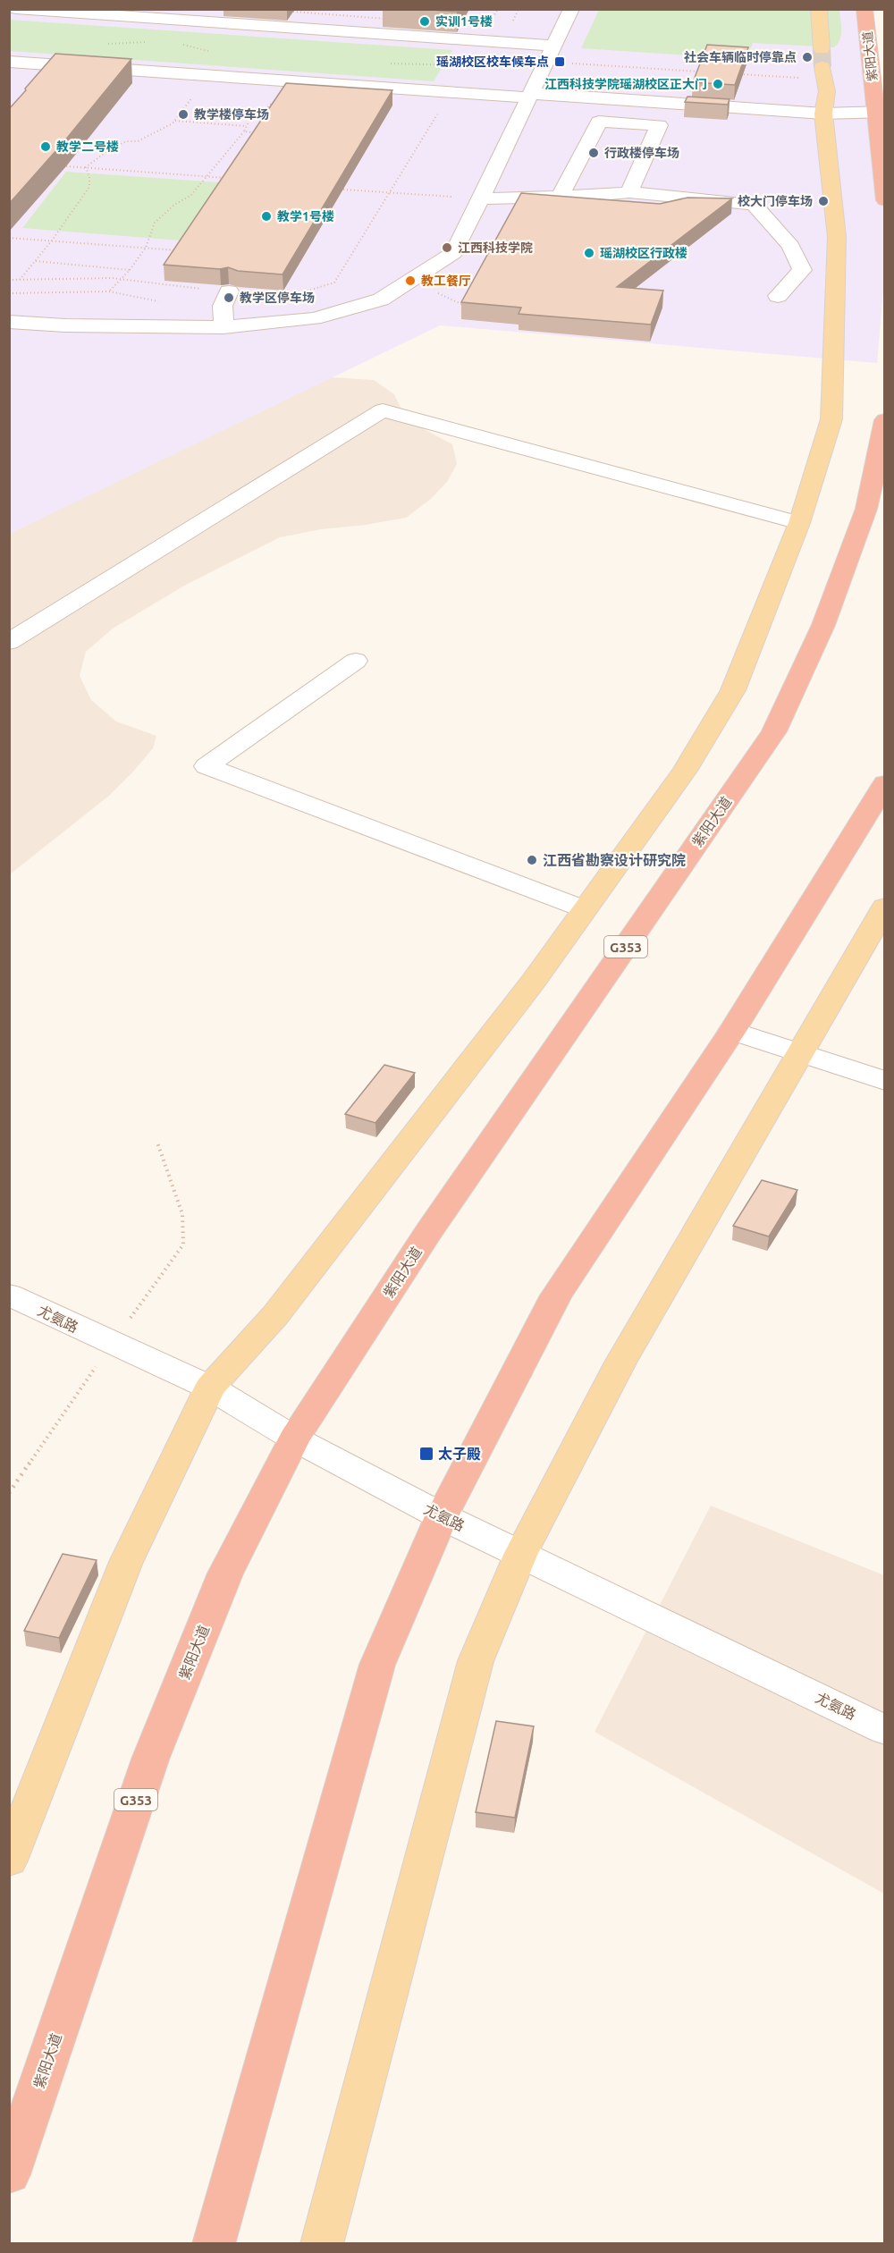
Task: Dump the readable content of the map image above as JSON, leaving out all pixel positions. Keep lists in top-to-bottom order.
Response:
{
  "streets": {
    "highway": ["紫阳大道", "G353"],
    "street": ["尤氨路"]
  },
  "crossings": [
    ["紫阳大道", "尤氨路"]
  ],
  "places": {
    "other": [
      "实训1号楼",
      "社会车辆临时停靠点",
      "江西科技学院瑶湖校区正大门",
      "教学楼停车场",
      "教学二号楼",
      "行政楼停车场",
      "校大门停车场",
      "教学1号楼",
      "江西科技学院",
      "瑶湖校区行政楼",
      "教工餐厅",
      "教学区停车场",
      "江西省勘察设计研究院"
    ],
    "transit": ["瑶湖校区校车候车点", "太子殿"]
  }
}
